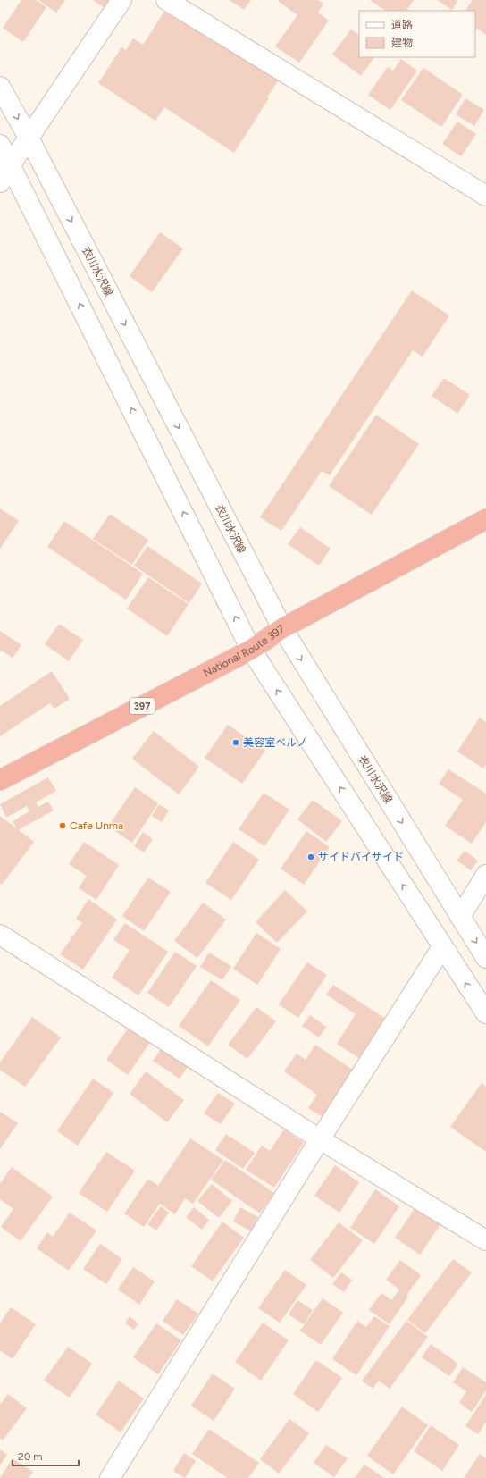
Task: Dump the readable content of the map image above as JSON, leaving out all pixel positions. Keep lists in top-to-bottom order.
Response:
{
  "streets": {
    "highway": ["National Route 397", "397"],
    "main road": ["衣川水沢線"]
  },
  "crossings": [
    ["衣川水沢線", "National Route 397"]
  ],
  "places": ["美容室ベルノ", "Cafe Unma", "サイドバイサイド"],
  "legend": ["道路", "建物"],
  "scale_bar": "20 m"
}
